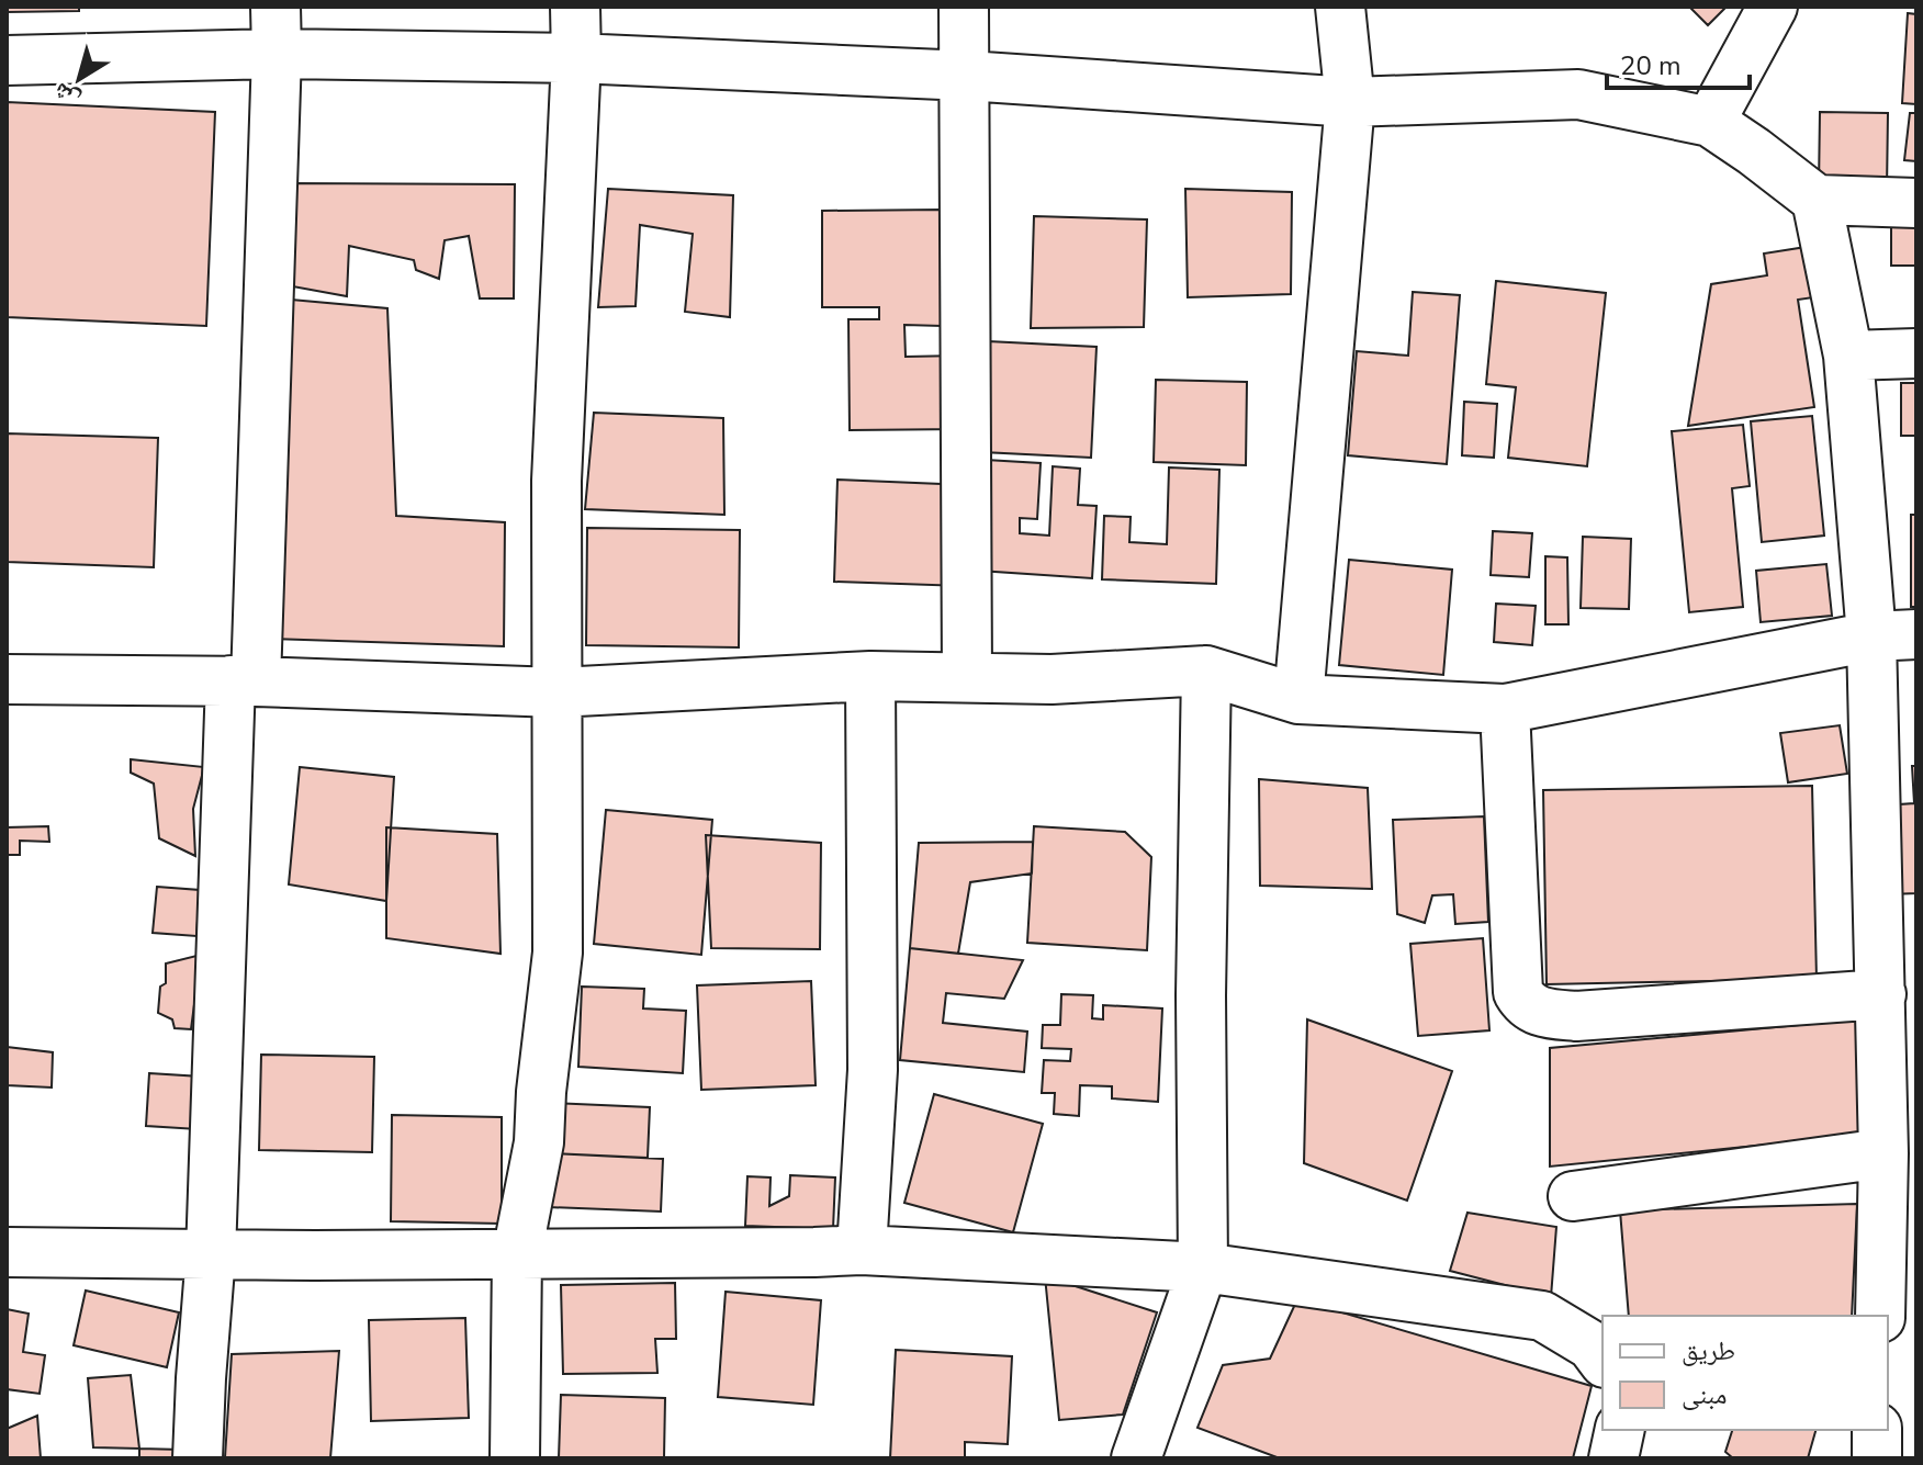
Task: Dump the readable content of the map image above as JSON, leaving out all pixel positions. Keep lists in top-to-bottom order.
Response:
{
  "legend": ["طريق", "مبنى"],
  "scale_bar": "20 m",
  "north": "bottom left"
}
